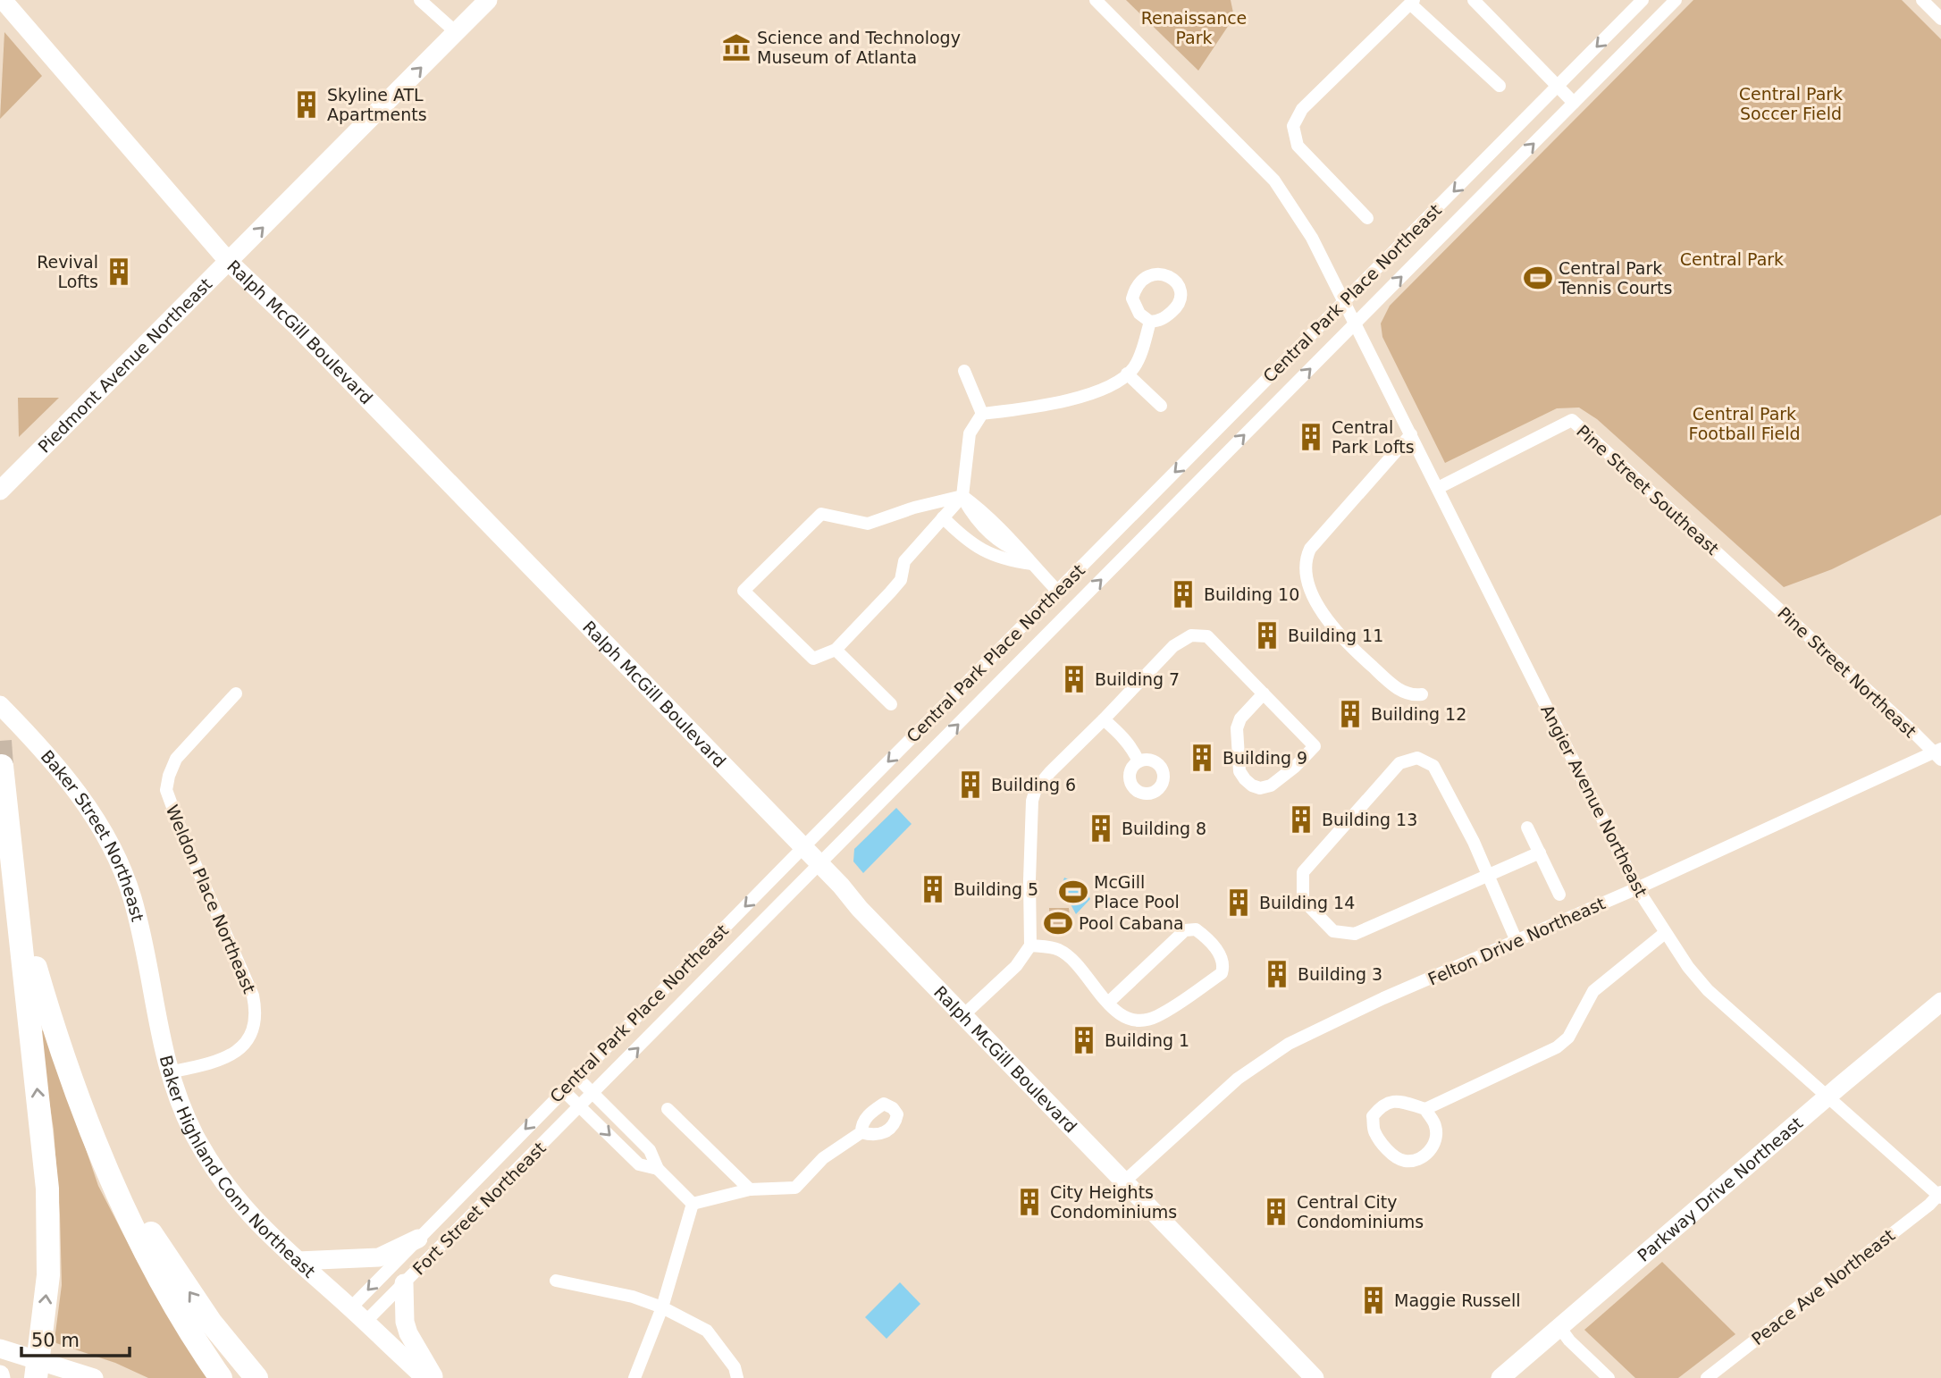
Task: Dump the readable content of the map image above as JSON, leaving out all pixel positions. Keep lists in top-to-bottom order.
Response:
{
  "streets": {
    "main road": [
      "Ralph McGill Boulevard",
      "Piedmont Avenue Northeast",
      "Baker Street Northeast",
      "Baker Highland Conn Northeast",
      "Parkway Drive Northeast"
    ],
    "street": [
      "Central Park Place Northeast",
      "Pine Street Southeast",
      "Pine Street Northeast",
      "Angier Avenue Northeast",
      "Weldon Place Northeast",
      "Felton Drive Northeast",
      "Fort Street Northeast",
      "Peace Ave Northeast"
    ]
  },
  "crossings": [
    ["Central Park Place Northeast", "Ralph McGill Boulevard"],
    ["Central Park Place Northeast", "Angier Avenue Northeast"],
    ["Central Park Place Northeast", "Baker Highland Conn Northeast"],
    ["Central Park Place Northeast", "Fort Street Northeast"],
    ["Ralph McGill Boulevard", "Piedmont Avenue Northeast"],
    ["Ralph McGill Boulevard", "Felton Drive Northeast"],
    ["Pine Street Southeast", "Pine Street Northeast"],
    ["Pine Street Southeast", "Angier Avenue Northeast"],
    ["Pine Street Northeast", "Felton Drive Northeast"],
    ["Angier Avenue Northeast", "Felton Drive Northeast"],
    ["Angier Avenue Northeast", "Parkway Drive Northeast"],
    ["Angier Avenue Northeast", "Peace Ave Northeast"],
    ["Baker Street Northeast", "Baker Highland Conn Northeast"],
    ["Weldon Place Northeast", "Baker Highland Conn Northeast"],
    ["Baker Highland Conn Northeast", "Fort Street Northeast"]
  ],
  "one_way": ["Piedmont Avenue Northeast"],
  "parks": [
    "Renaissance Park",
    "Central Park Soccer Field",
    "Central Park",
    "Central Park Football Field"
  ],
  "places": {
    "museum": ["Science and Technology Museum of Atlanta"],
    "building": [
      "Skyline ATL Apartments",
      "Revival Lofts",
      "Central Park Lofts",
      "Building 10",
      "Building 11",
      "Building 7",
      "Building 12",
      "Building 9",
      "Building 6",
      "Building 13",
      "Building 8",
      "Building 5",
      "Building 14",
      "Building 3",
      "Building 1",
      "City Heights Condominiums",
      "Central City Condominiums",
      "Maggie Russell"
    ],
    "sports": ["Central Park Tennis Courts", "McGill Place Pool", "Pool Cabana"]
  },
  "scale_bar": "50 m"
}
